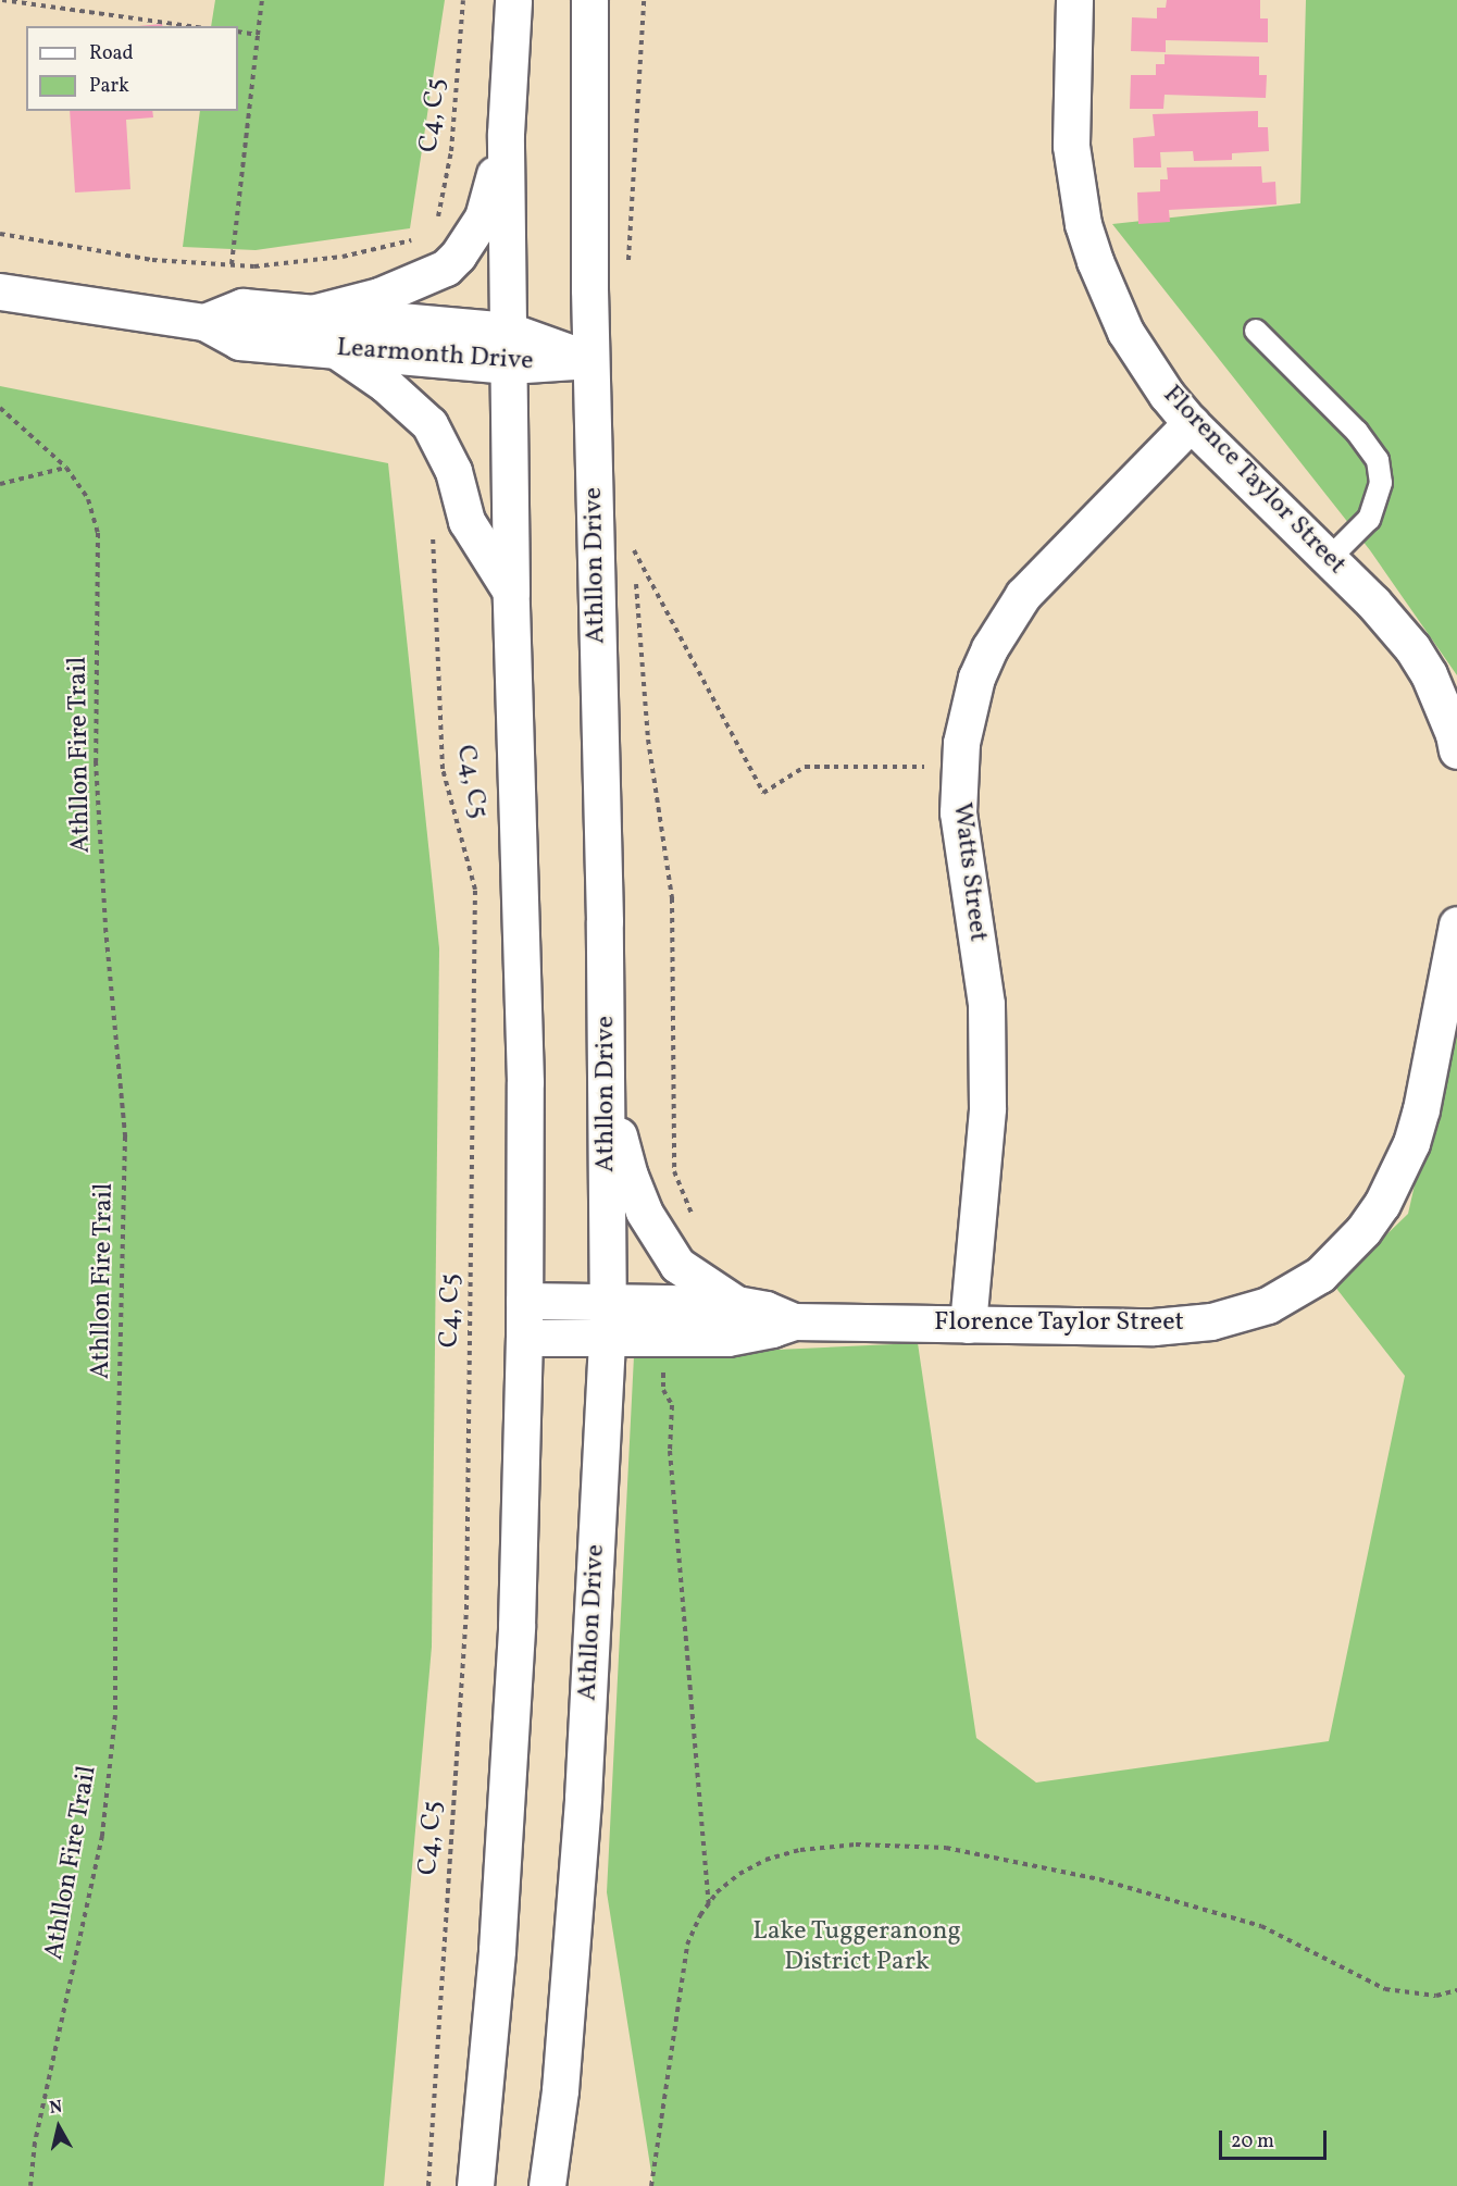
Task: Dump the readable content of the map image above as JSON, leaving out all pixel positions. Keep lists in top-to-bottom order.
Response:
{
  "streets": {
    "main road": [
      "Learmonth Drive",
      "Florence Taylor Street",
      "Athllon Drive",
      "Watts Street"
    ],
    "path": ["C4, C5", "Athllon Fire Trail"]
  },
  "crossings": [
    ["Learmonth Drive", "Athllon Drive"],
    ["Florence Taylor Street", "Athllon Drive"],
    ["Florence Taylor Street", "Watts Street"]
  ],
  "parks": ["Lake Tuggeranong District Park"],
  "legend": ["Road", "Park"],
  "scale_bar": "20 m",
  "north": "top"
}
